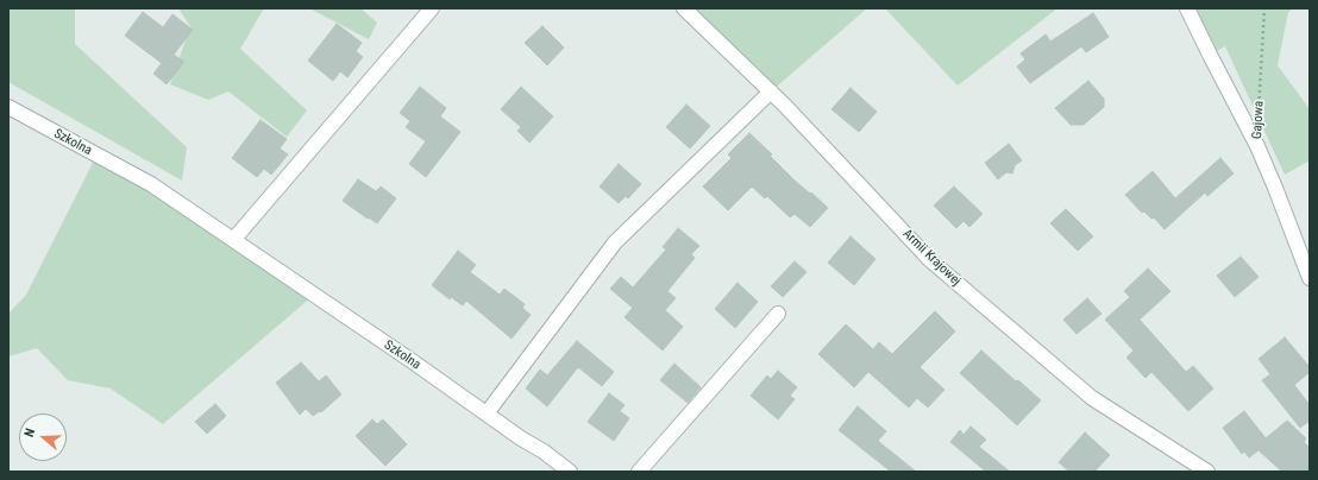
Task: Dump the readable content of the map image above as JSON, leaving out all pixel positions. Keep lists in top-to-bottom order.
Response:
{
  "streets": {
    "street": ["Gajowa", "Szkolna", "Armii Krajowej"]
  },
  "north": "left"
}
